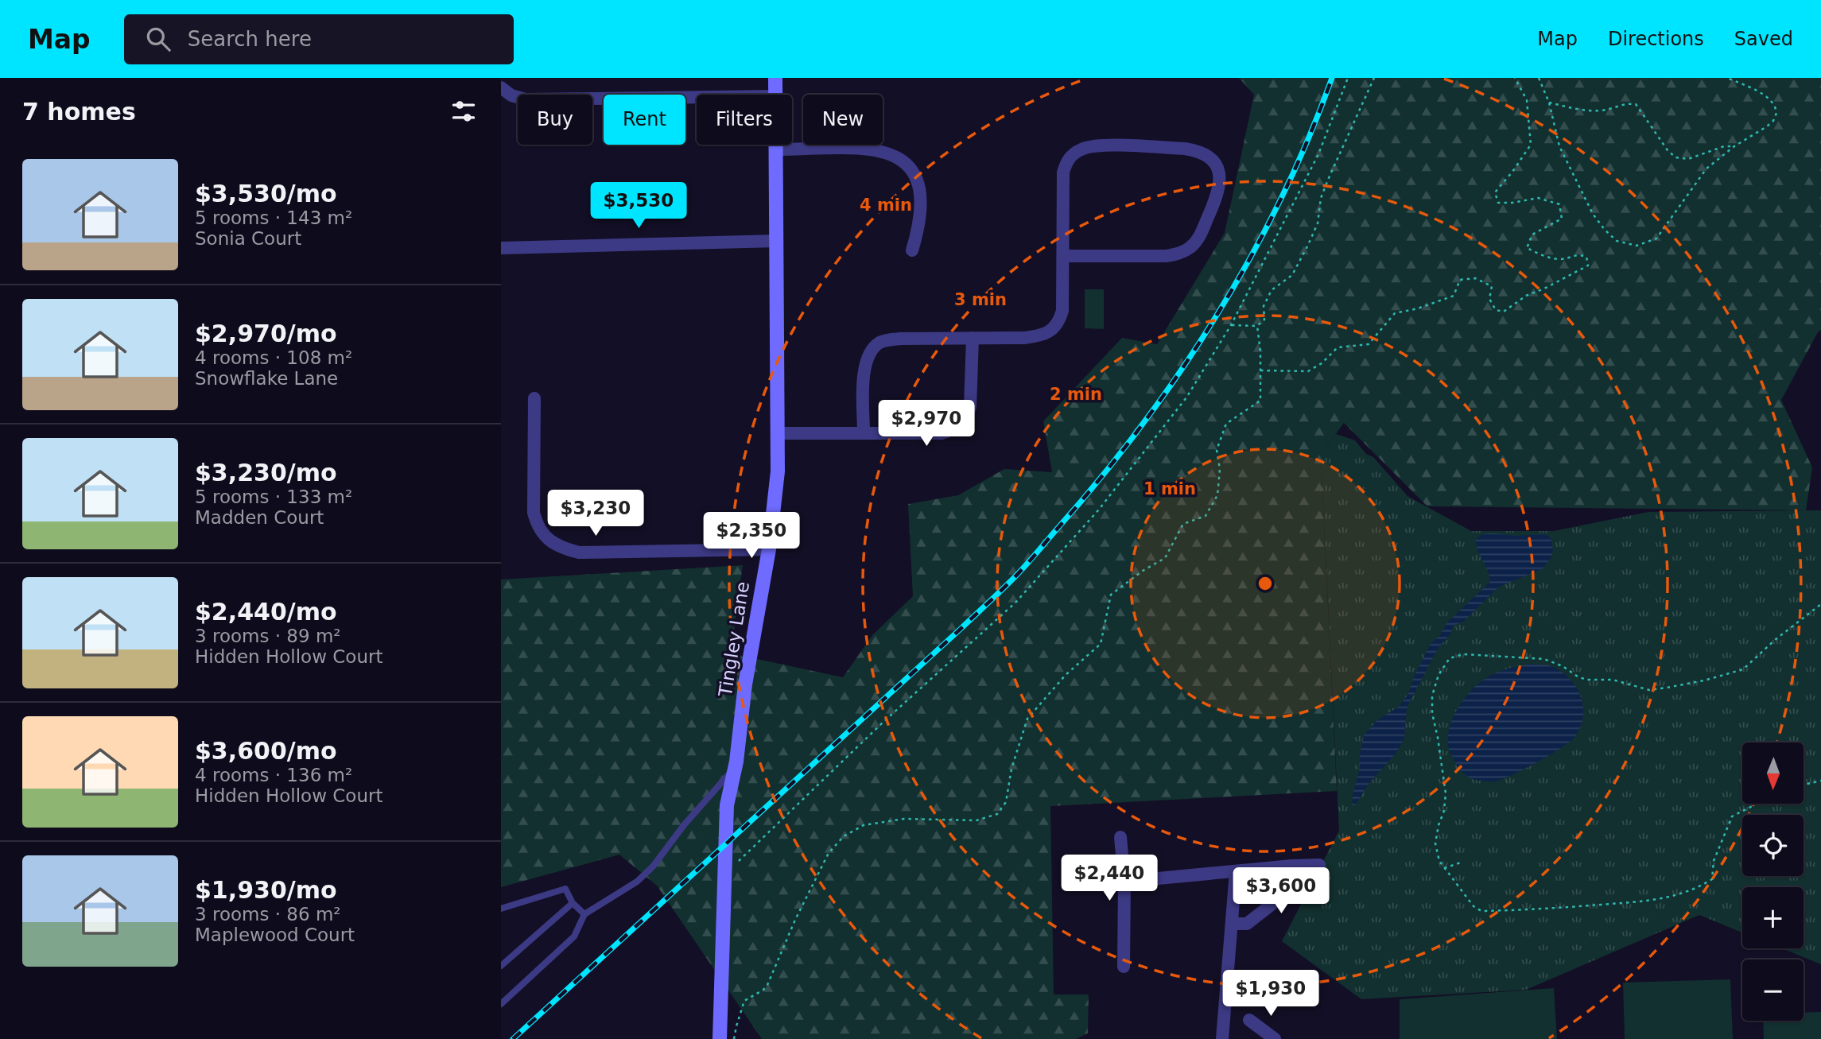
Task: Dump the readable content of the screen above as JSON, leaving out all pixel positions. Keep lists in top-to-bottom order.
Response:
{
  "streets": {
    "street": ["Tingley Lane"]
  },
  "north": "bottom",
  "page": {
    "header": "Map",
    "search": "Search here",
    "nav": ["Map", "Directions", "Saved"],
    "heading": "7 homes",
    "chip": [
      "Buy",
      "Rent",
      "Filters",
      "New"
    ],
    "list": [
      {
        "name": "$3,530/mo",
        "note": "5 rooms · 143 m² · Sonia Court"
      },
      {
        "name": "$2,970/mo",
        "note": "4 rooms · 108 m² · Snowflake Lane"
      },
      {
        "name": "$3,230/mo",
        "note": "5 rooms · 133 m² · Madden Court"
      },
      {
        "name": "$2,440/mo",
        "note": "3 rooms · 89 m² · Hidden Hollow Court"
      },
      {
        "name": "$3,600/mo",
        "note": "4 rooms · 136 m² · Hidden Hollow Court"
      },
      {
        "name": "$1,930/mo",
        "note": "3 rooms · 86 m² · Maplewood Court"
      }
    ],
    "price": [
      "$3,530",
      "$2,970",
      "$3,230",
      "$2,350",
      "$2,440",
      "$3,600",
      "$1,930"
    ],
    "map_buttons": ["+", "−"]
  },
  "rings": [
    "4 min",
    "3 min",
    "2 min",
    "1 min"
  ]
}
